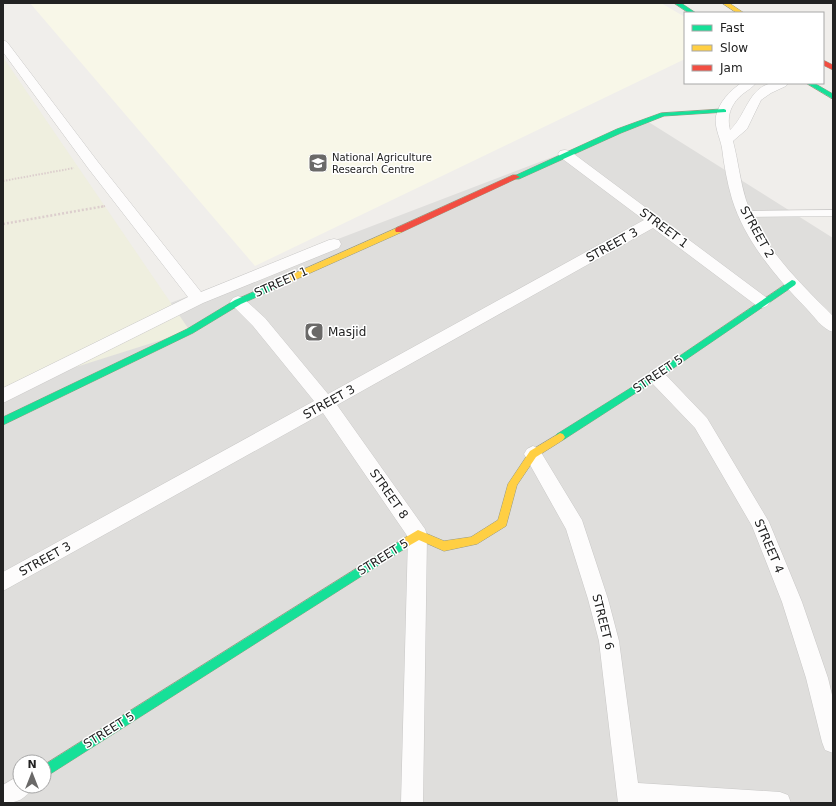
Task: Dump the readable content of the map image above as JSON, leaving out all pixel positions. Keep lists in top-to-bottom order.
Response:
{
  "streets": {
    "street": [
      "STREET 1",
      "STREET 2",
      "STREET 3",
      "STREET 5",
      "STREET 8",
      "STREET 4",
      "STREET 6"
    ]
  },
  "crossings": [
    ["STREET 1", "STREET 3"],
    ["STREET 1", "STREET 5"],
    ["STREET 1", "STREET 8"],
    ["STREET 2", "STREET 5"],
    ["STREET 3", "STREET 8"],
    ["STREET 5", "STREET 8"],
    ["STREET 5", "STREET 4"],
    ["STREET 5", "STREET 6"]
  ],
  "places": {
    "school or university": ["National Agriculture Research Centre"],
    "mosque": ["Masjid"]
  },
  "legend": ["Fast", "Slow", "Jam"],
  "north": "top"
}
